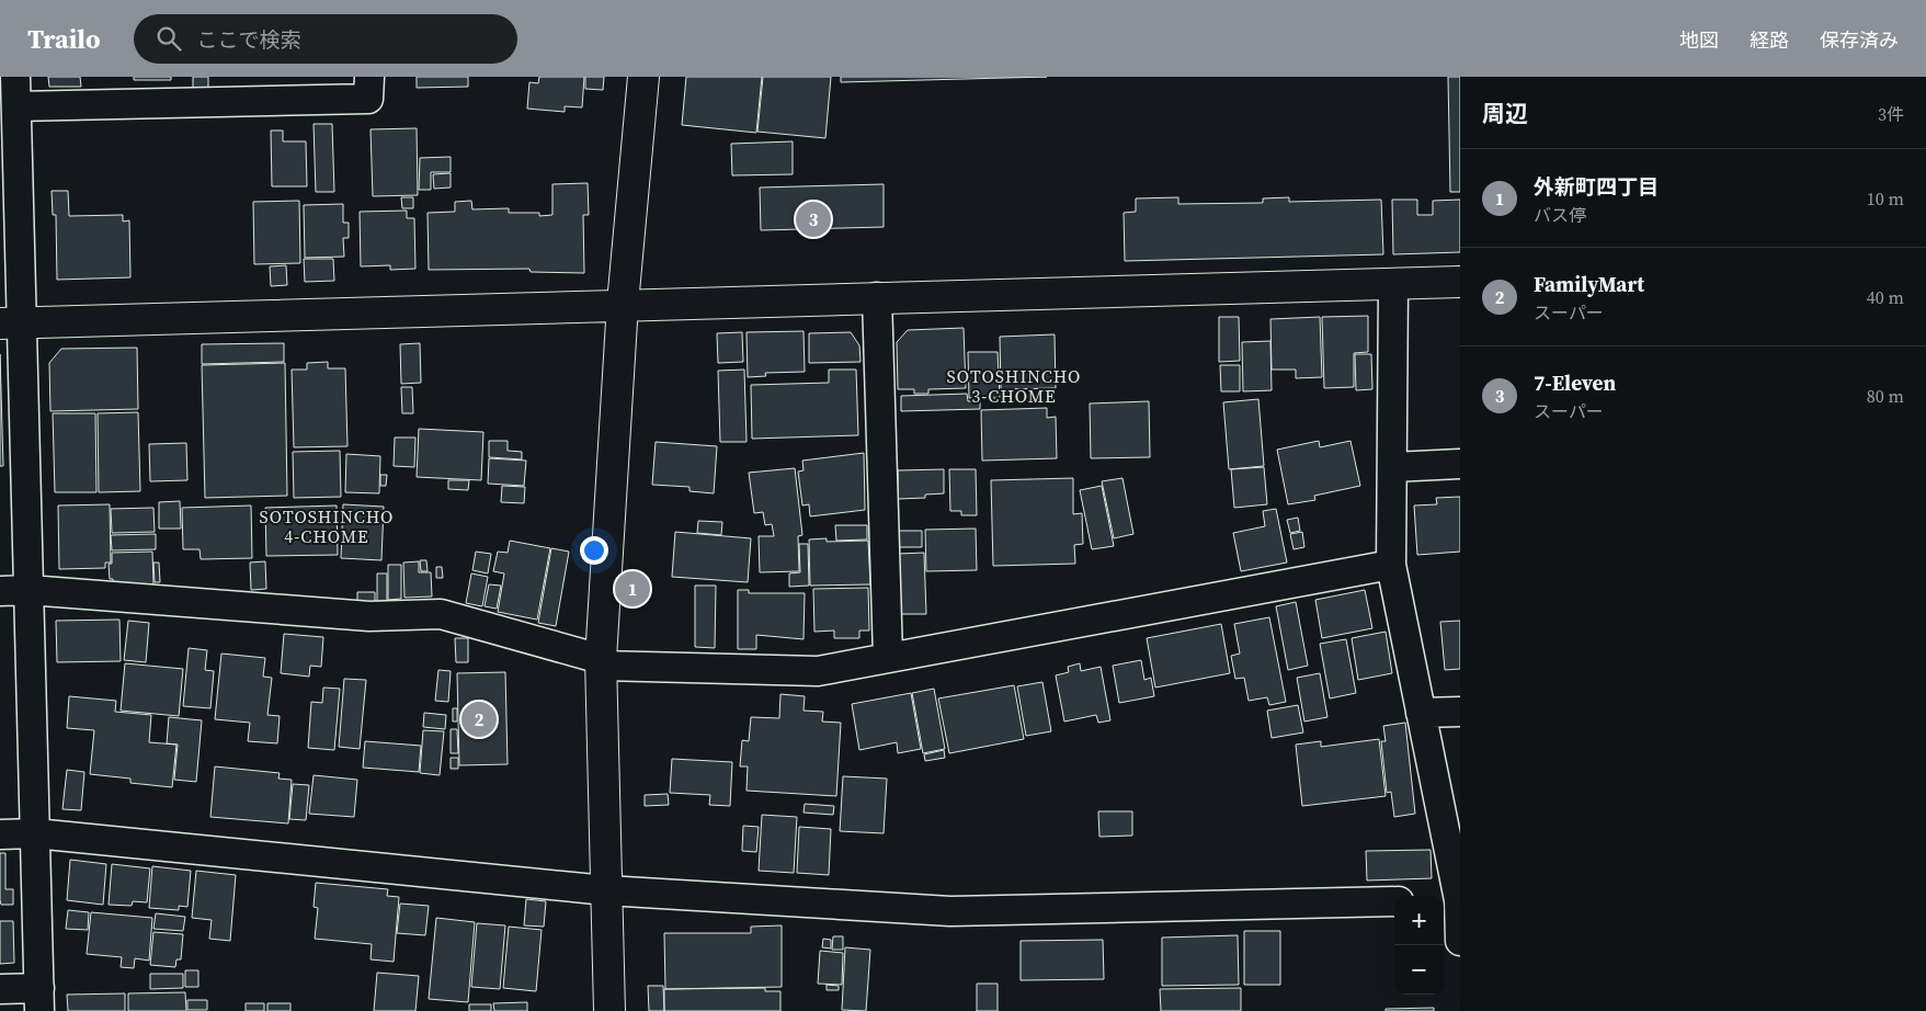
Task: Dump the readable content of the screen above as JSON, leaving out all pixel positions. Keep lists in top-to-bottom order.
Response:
{
  "districts": ["SOTOSHINCHO 3-CHOME", "SOTOSHINCHO 4-CHOME"],
  "page": {
    "header": "Trailo",
    "search": "ここで検索",
    "nav": ["地図", "経路", "保存済み"],
    "heading": ["周辺", "3件"],
    "list": [
      {
        "mark": "1",
        "name": "外新町四丁目",
        "note": "バス停",
        "value": "10 m"
      },
      {
        "mark": "2",
        "name": "FamilyMart",
        "note": "スーパー",
        "value": "40 m"
      },
      {
        "mark": "3",
        "name": "7-Eleven",
        "note": "スーパー",
        "value": "80 m"
      }
    ],
    "pins": ["3", "1", "2"],
    "map_buttons": ["+", "−"]
  }
}
